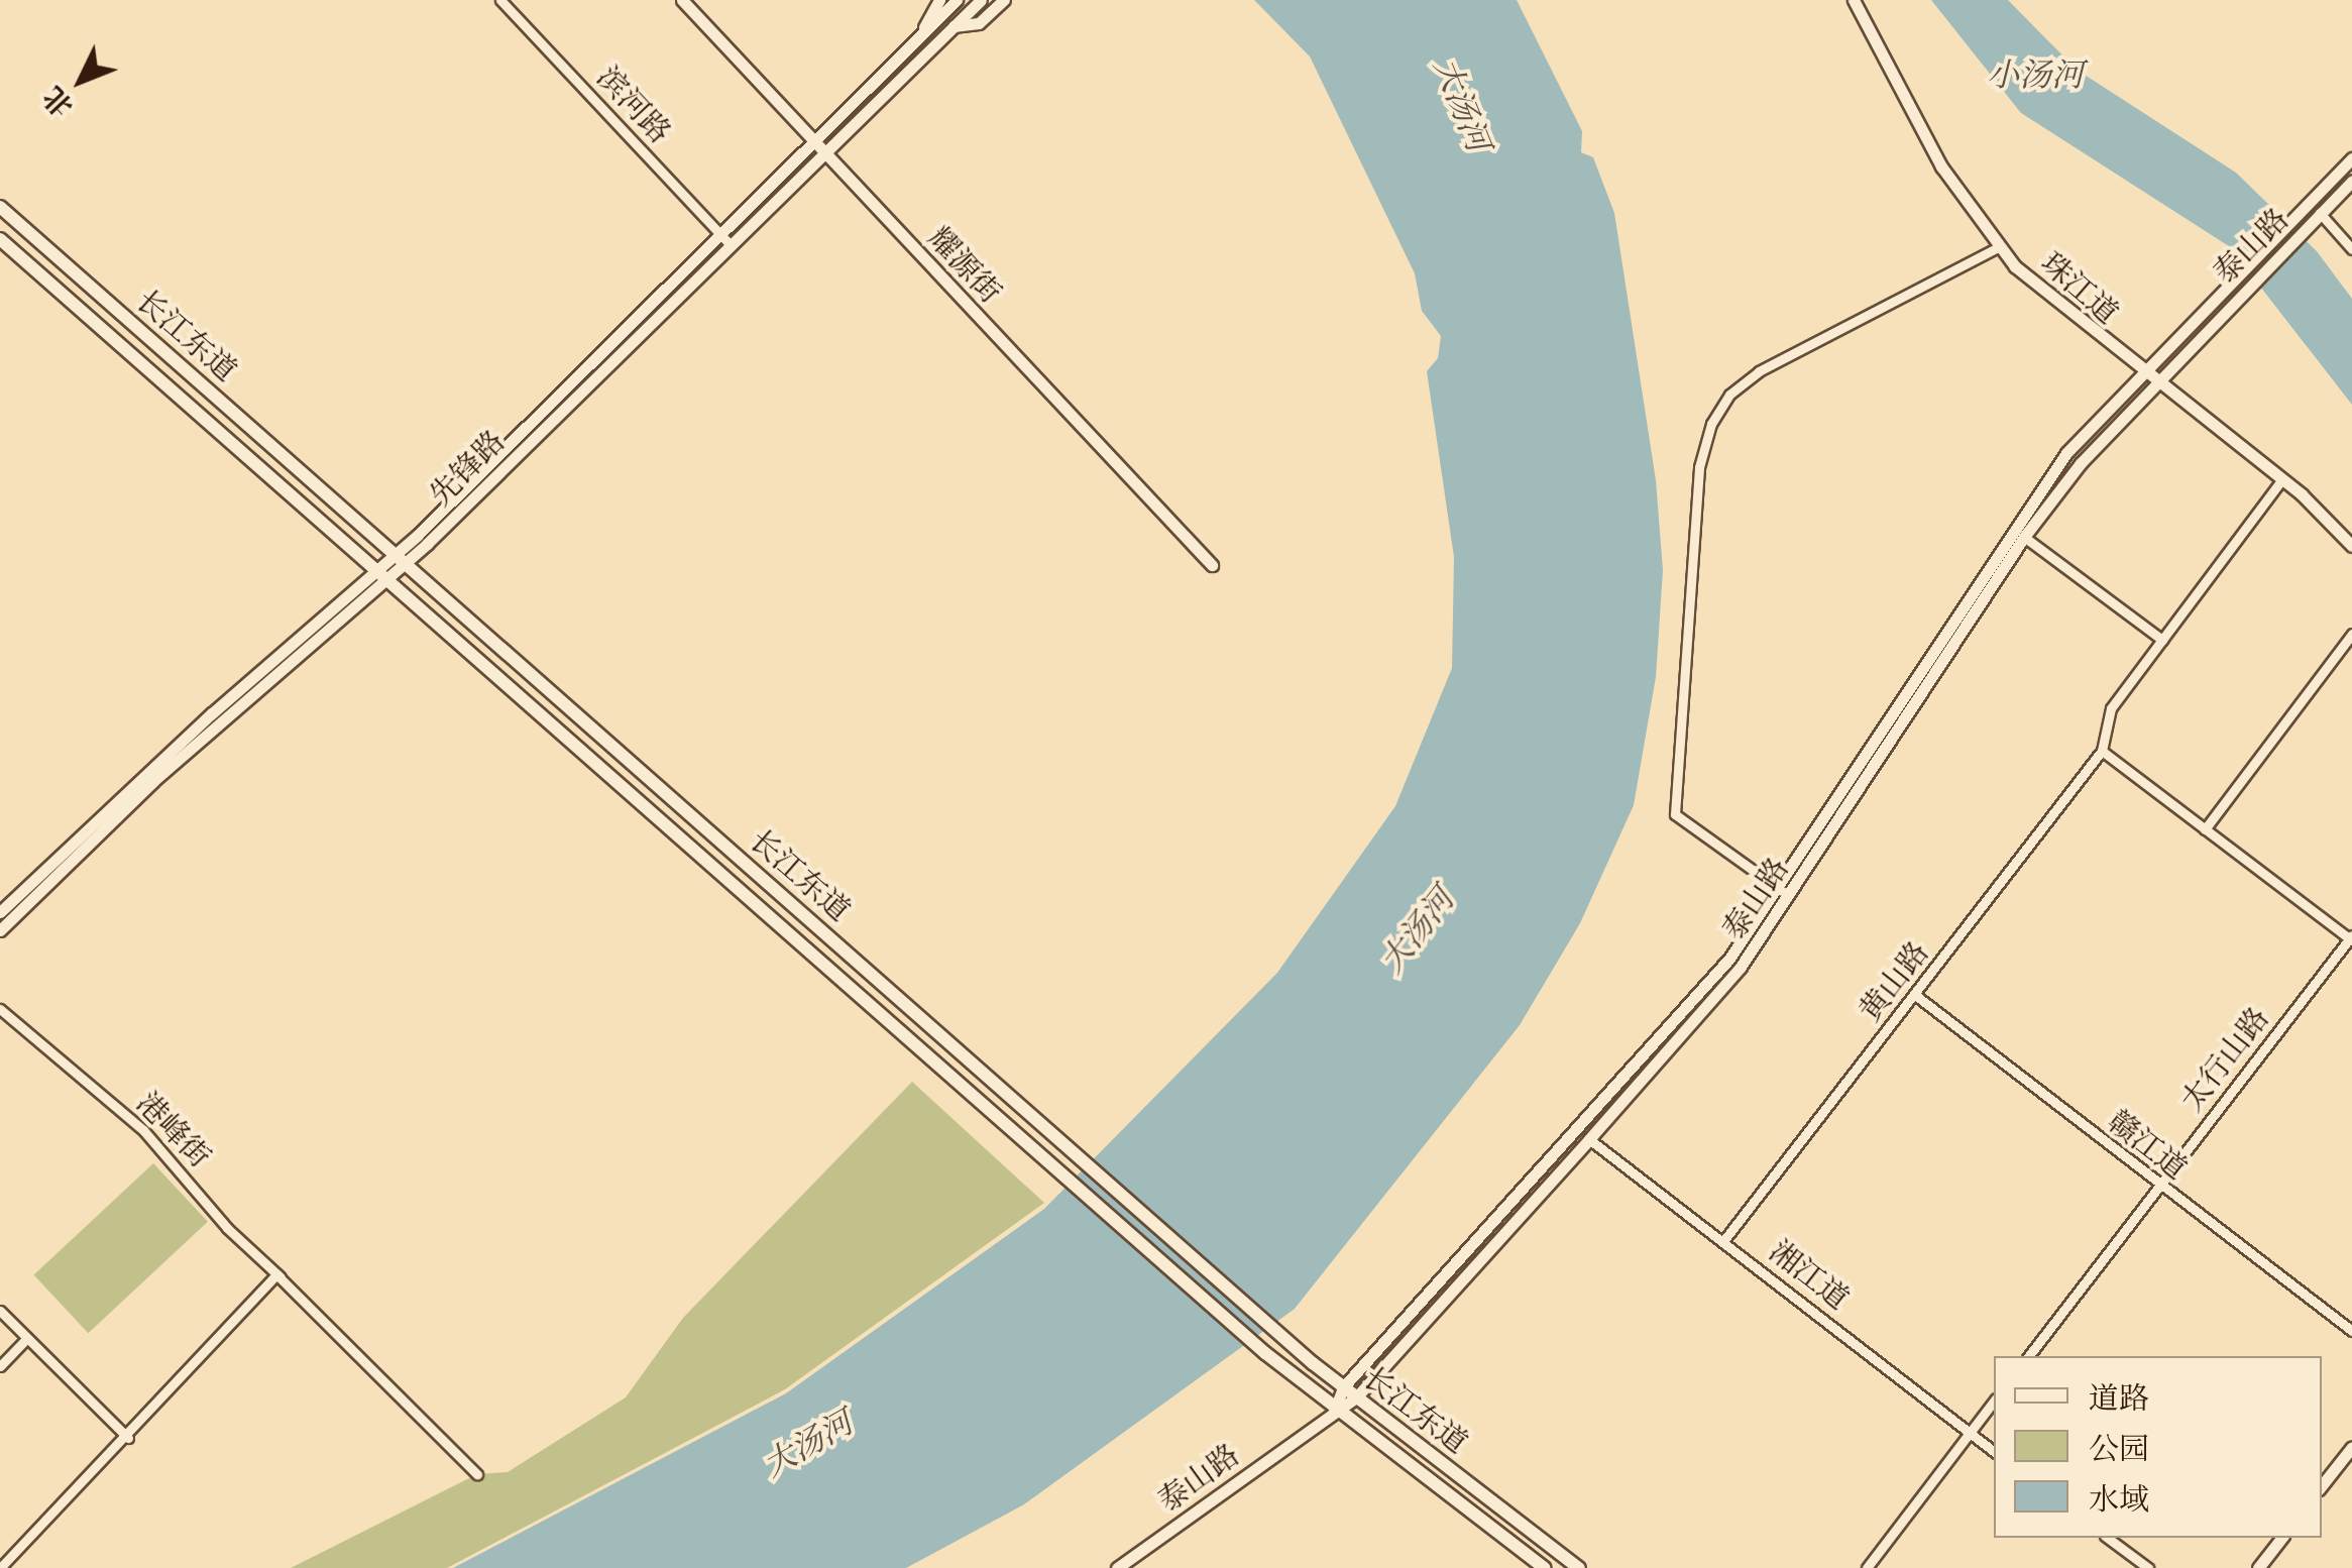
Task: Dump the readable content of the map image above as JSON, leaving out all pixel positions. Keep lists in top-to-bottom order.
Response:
{
  "streets": {
    "main road": ["长江东道"],
    "street": [
      "滨河路",
      "泰山路",
      "耀源街",
      "珠江道",
      "先锋路",
      "黄山路",
      "太行山路",
      "港峰街",
      "赣江道",
      "湘江道"
    ]
  },
  "crossings": [
    ["滨河路", "先锋路"],
    ["泰山路", "珠江道"],
    ["泰山路", "长江东道"],
    ["泰山路", "湘江道"],
    ["耀源街", "先锋路"],
    ["长江东道", "先锋路"],
    ["黄山路", "赣江道"],
    ["黄山路", "湘江道"],
    ["太行山路", "赣江道"]
  ],
  "water": ["小汤河", "大汤河"],
  "legend": ["道路", "公园", "水域"],
  "north": "bottom left"
}
